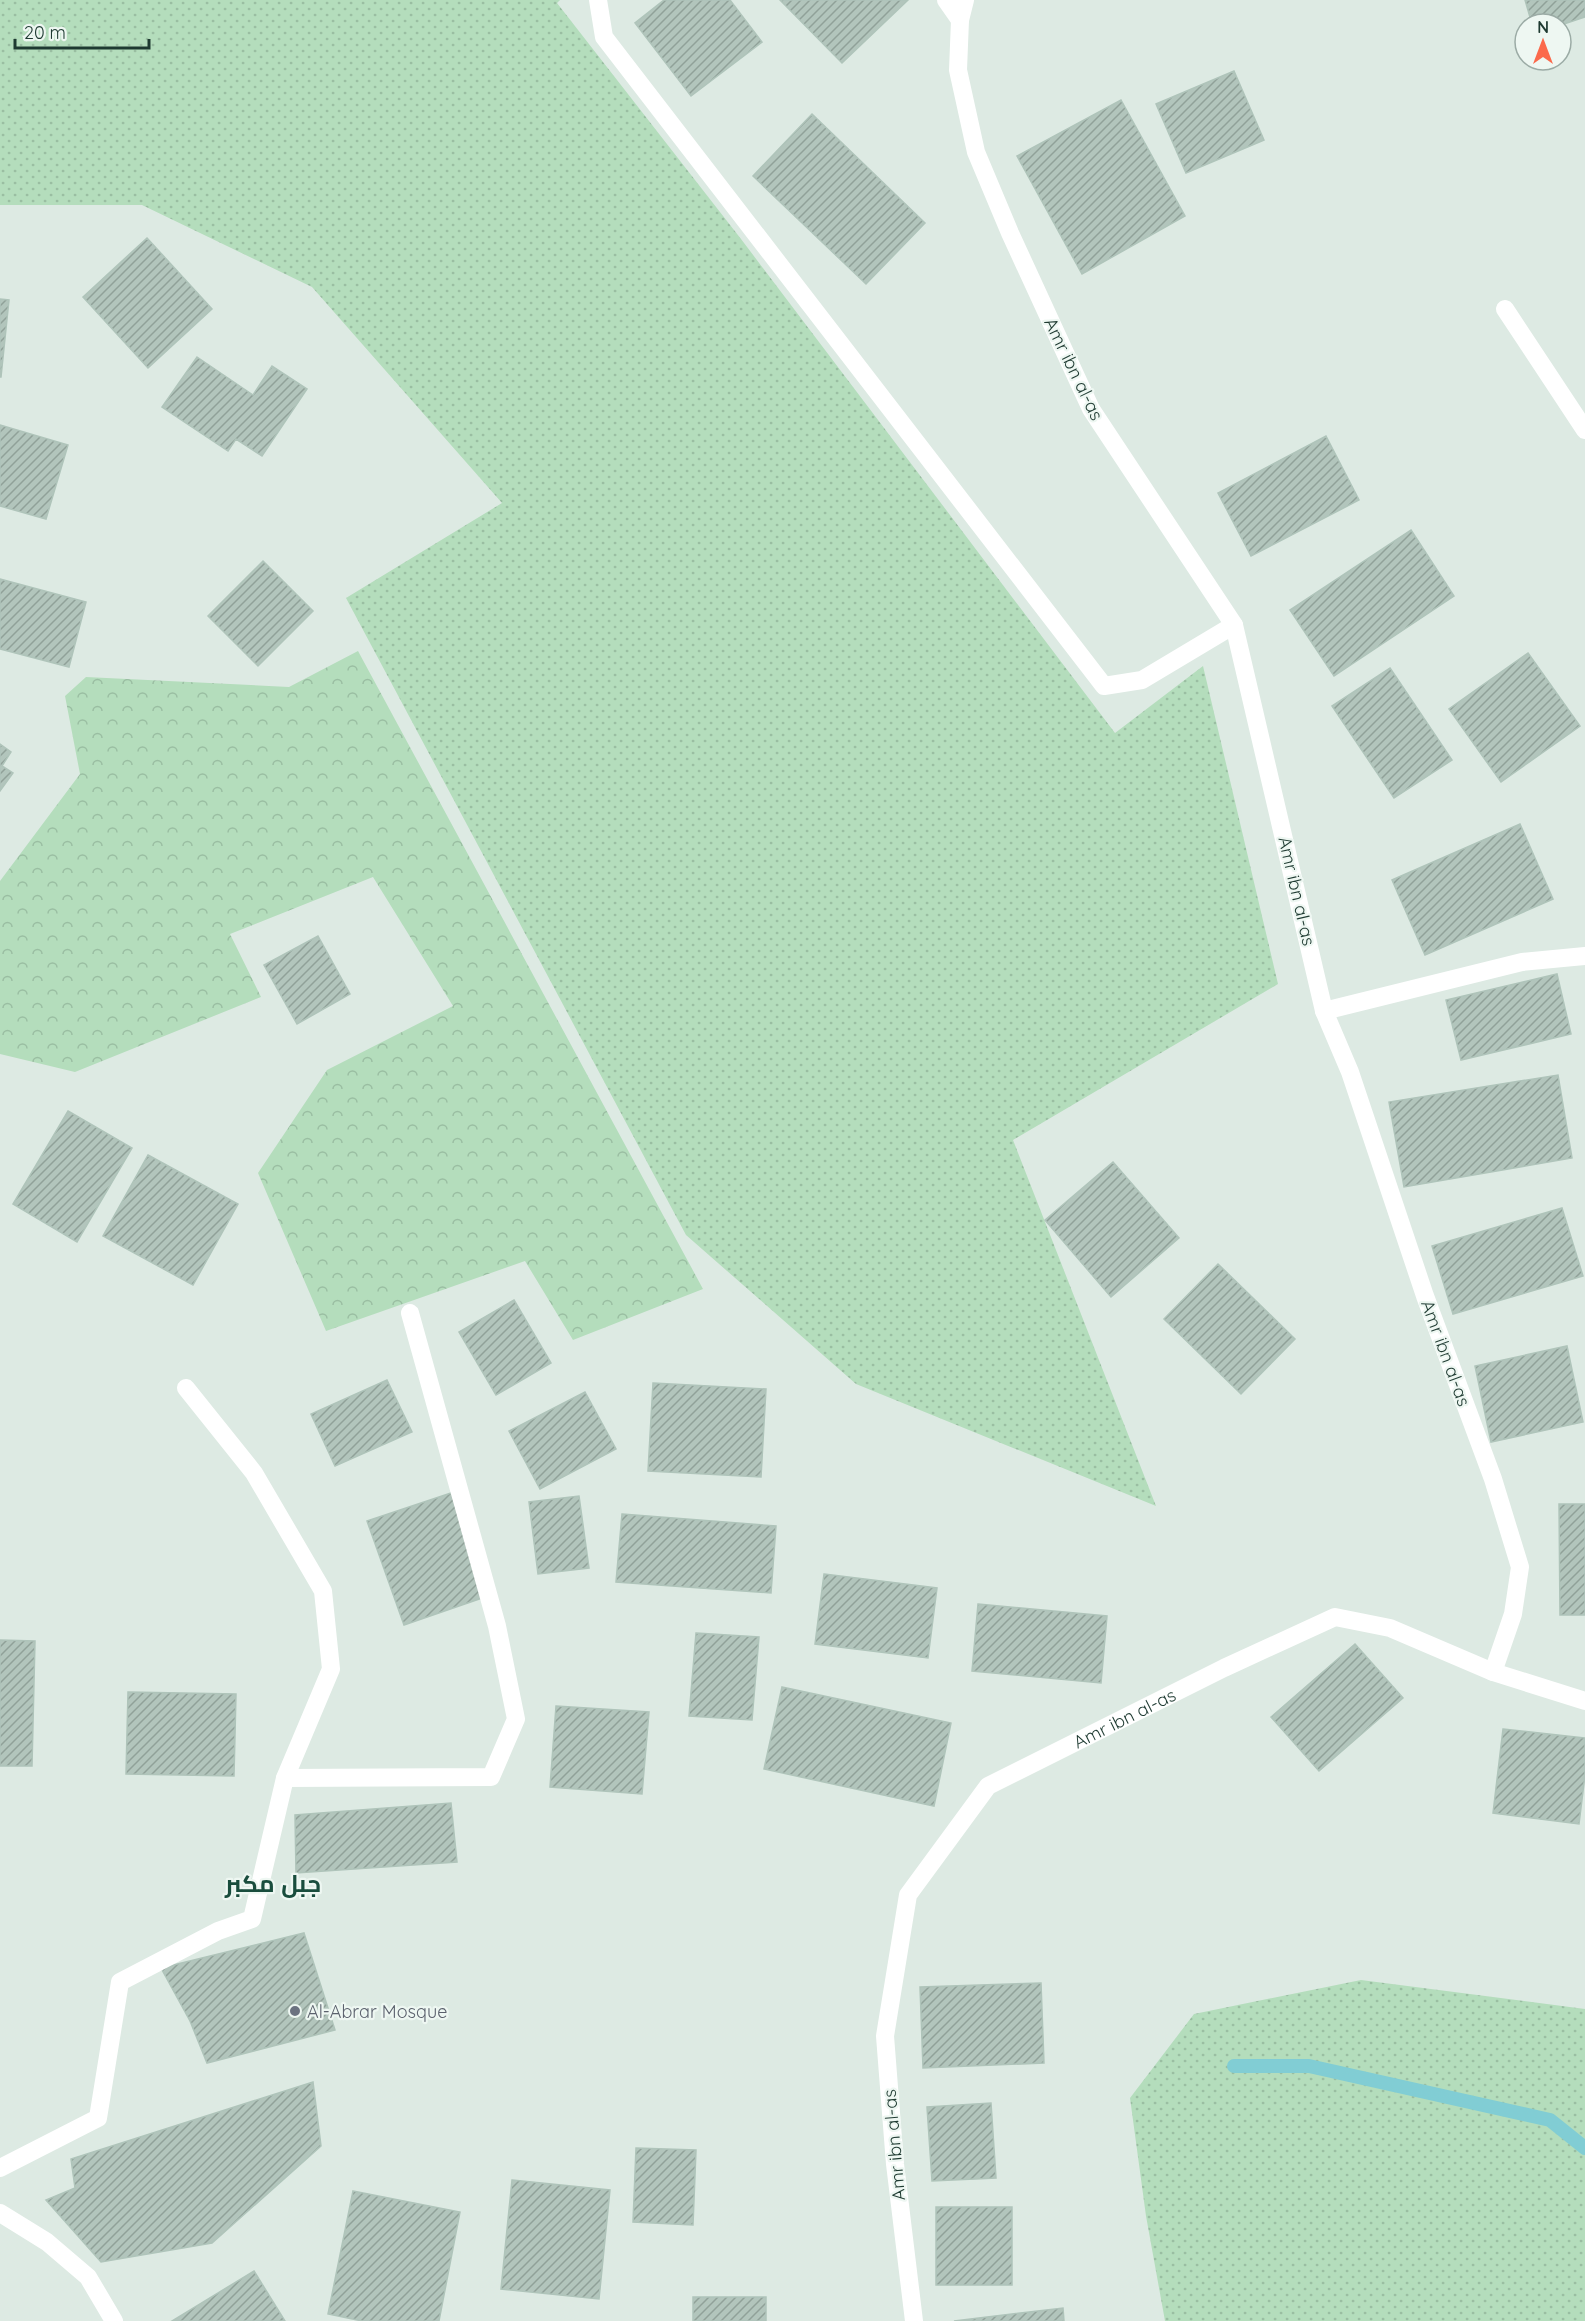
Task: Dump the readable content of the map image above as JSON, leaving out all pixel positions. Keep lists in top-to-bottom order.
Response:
{
  "streets": {
    "street": ["Amr ibn al-as"]
  },
  "districts": ["جبل مكبر"],
  "places": ["Al-Abrar Mosque"],
  "scale_bar": "20 m",
  "north": "top"
}
